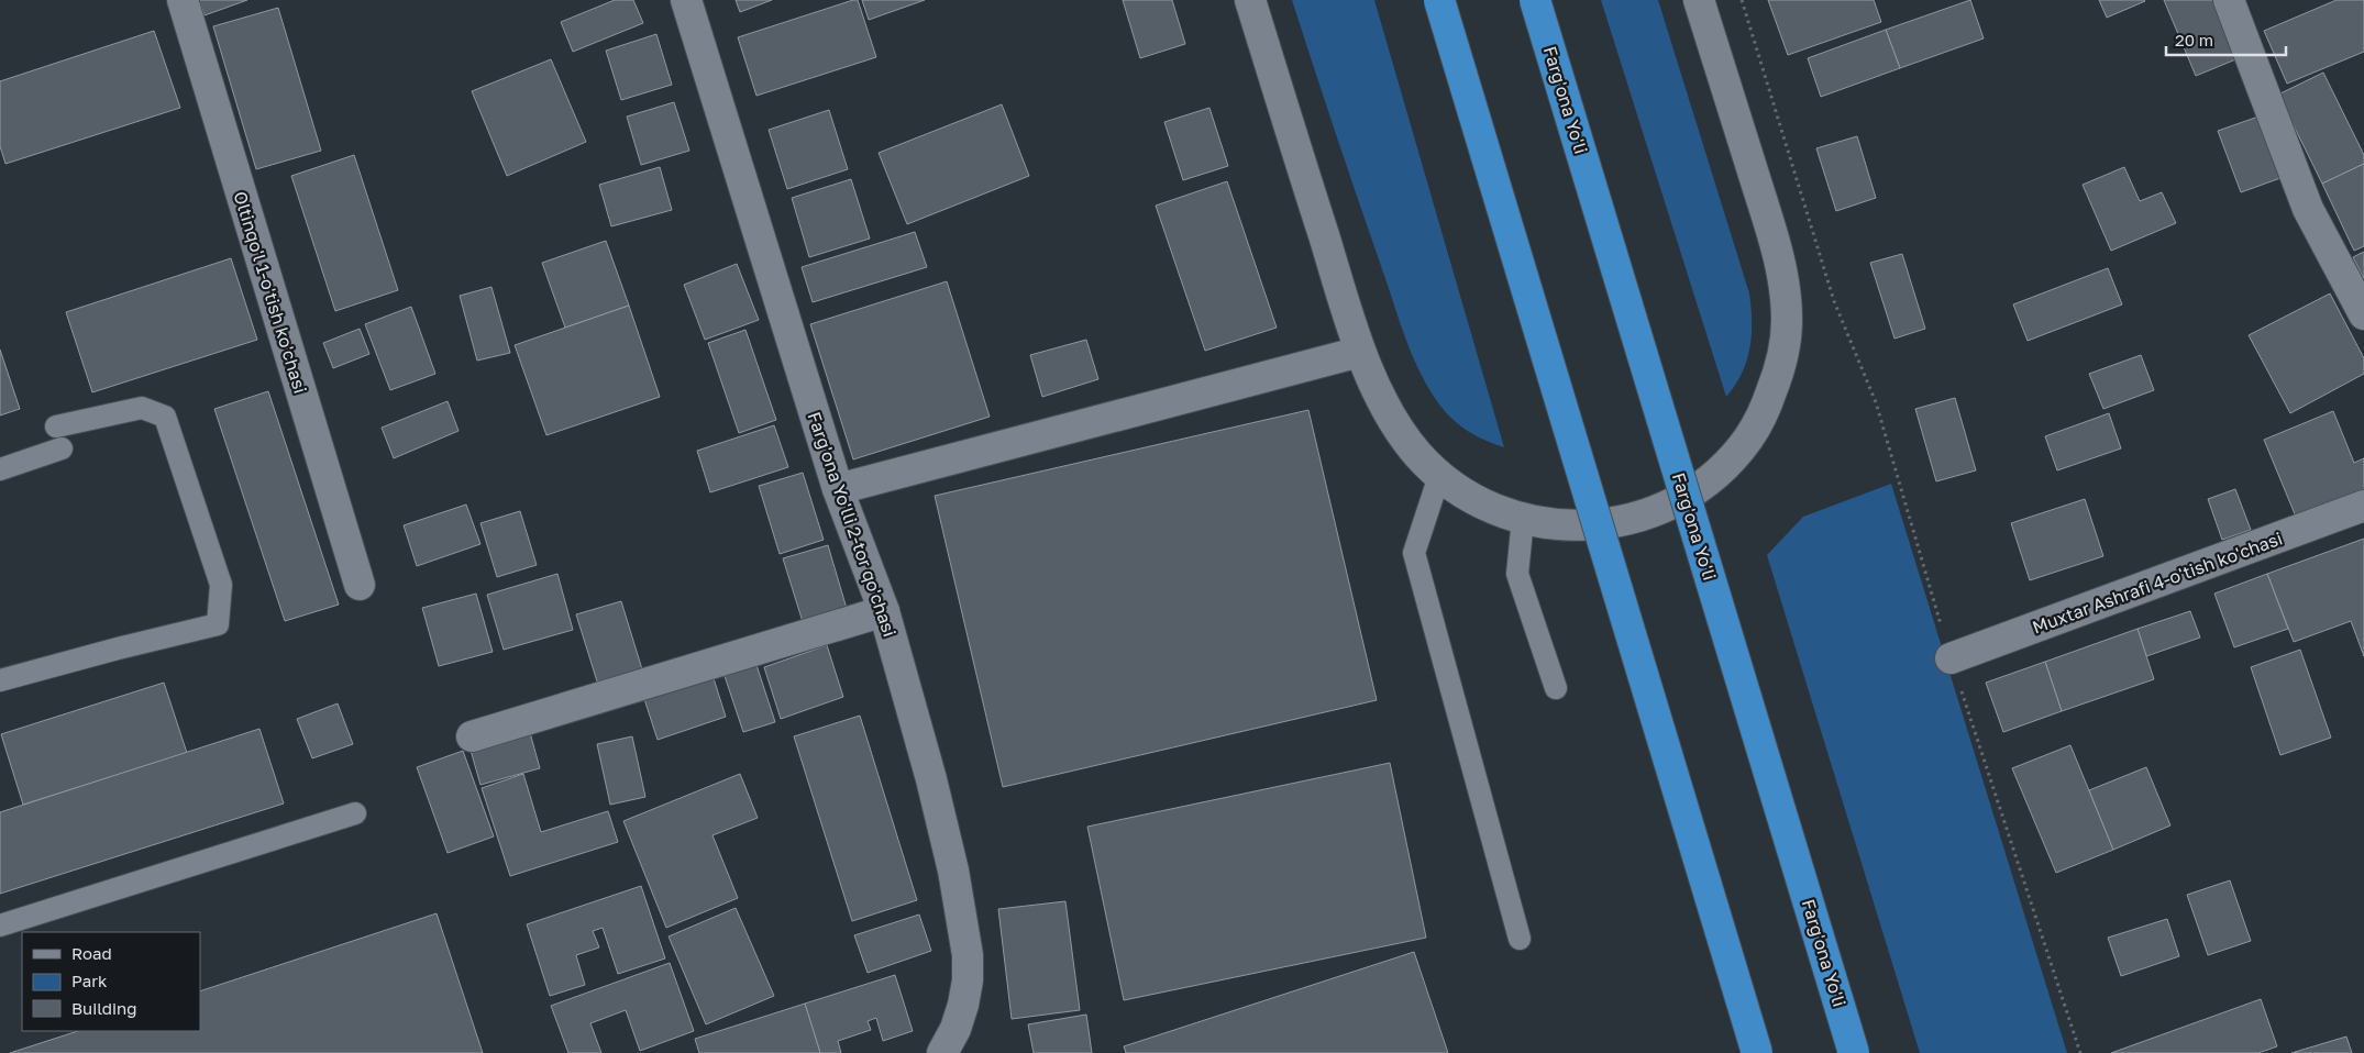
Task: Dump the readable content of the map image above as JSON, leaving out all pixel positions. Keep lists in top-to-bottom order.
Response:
{
  "streets": {
    "main road": ["Farg'ona Yo'li"],
    "street": ["Oltinqo'l 1-o'tish ko'chasi", "Farg'ona Yo'lli 2-tor qo'chasi", "Muxtar Ashrafi 4-o'tish ko'chasi"]
  },
  "legend": ["Road", "Park", "Building"],
  "scale_bar": "20 m"
}
